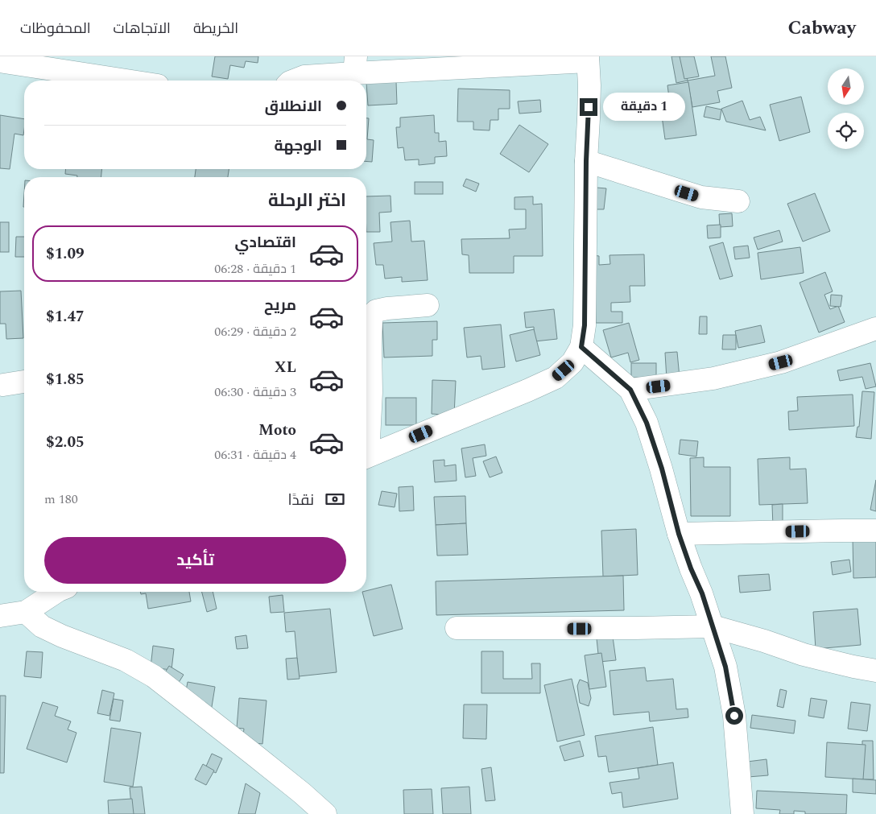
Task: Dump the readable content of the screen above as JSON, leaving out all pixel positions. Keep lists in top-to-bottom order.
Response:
{
  "north": "bottom",
  "page": {
    "header": "Cabway",
    "nav": ["الخريطة", "الاتجاهات", "المحفوظات"],
    "banner": ["الانطلاق", "الوجهة"],
    "bubble": "1 دقيقة",
    "heading": "اختر الرحلة",
    "list": [
      {
        "name": "اقتصادي",
        "note": "1 دقيقة · 06:28",
        "value": "$1.09"
      },
      {
        "name": "مريح",
        "note": "2 دقيقة · 06:29",
        "value": "$1.47"
      },
      {
        "name": "XL",
        "note": "3 دقيقة · 06:30",
        "value": "$1.85"
      },
      {
        "name": "Moto",
        "note": "4 دقيقة · 06:31",
        "value": "$2.05"
      }
    ],
    "pay": ["نقدًا", "180 m"],
    "buttons": "تأكيد"
  }
}
